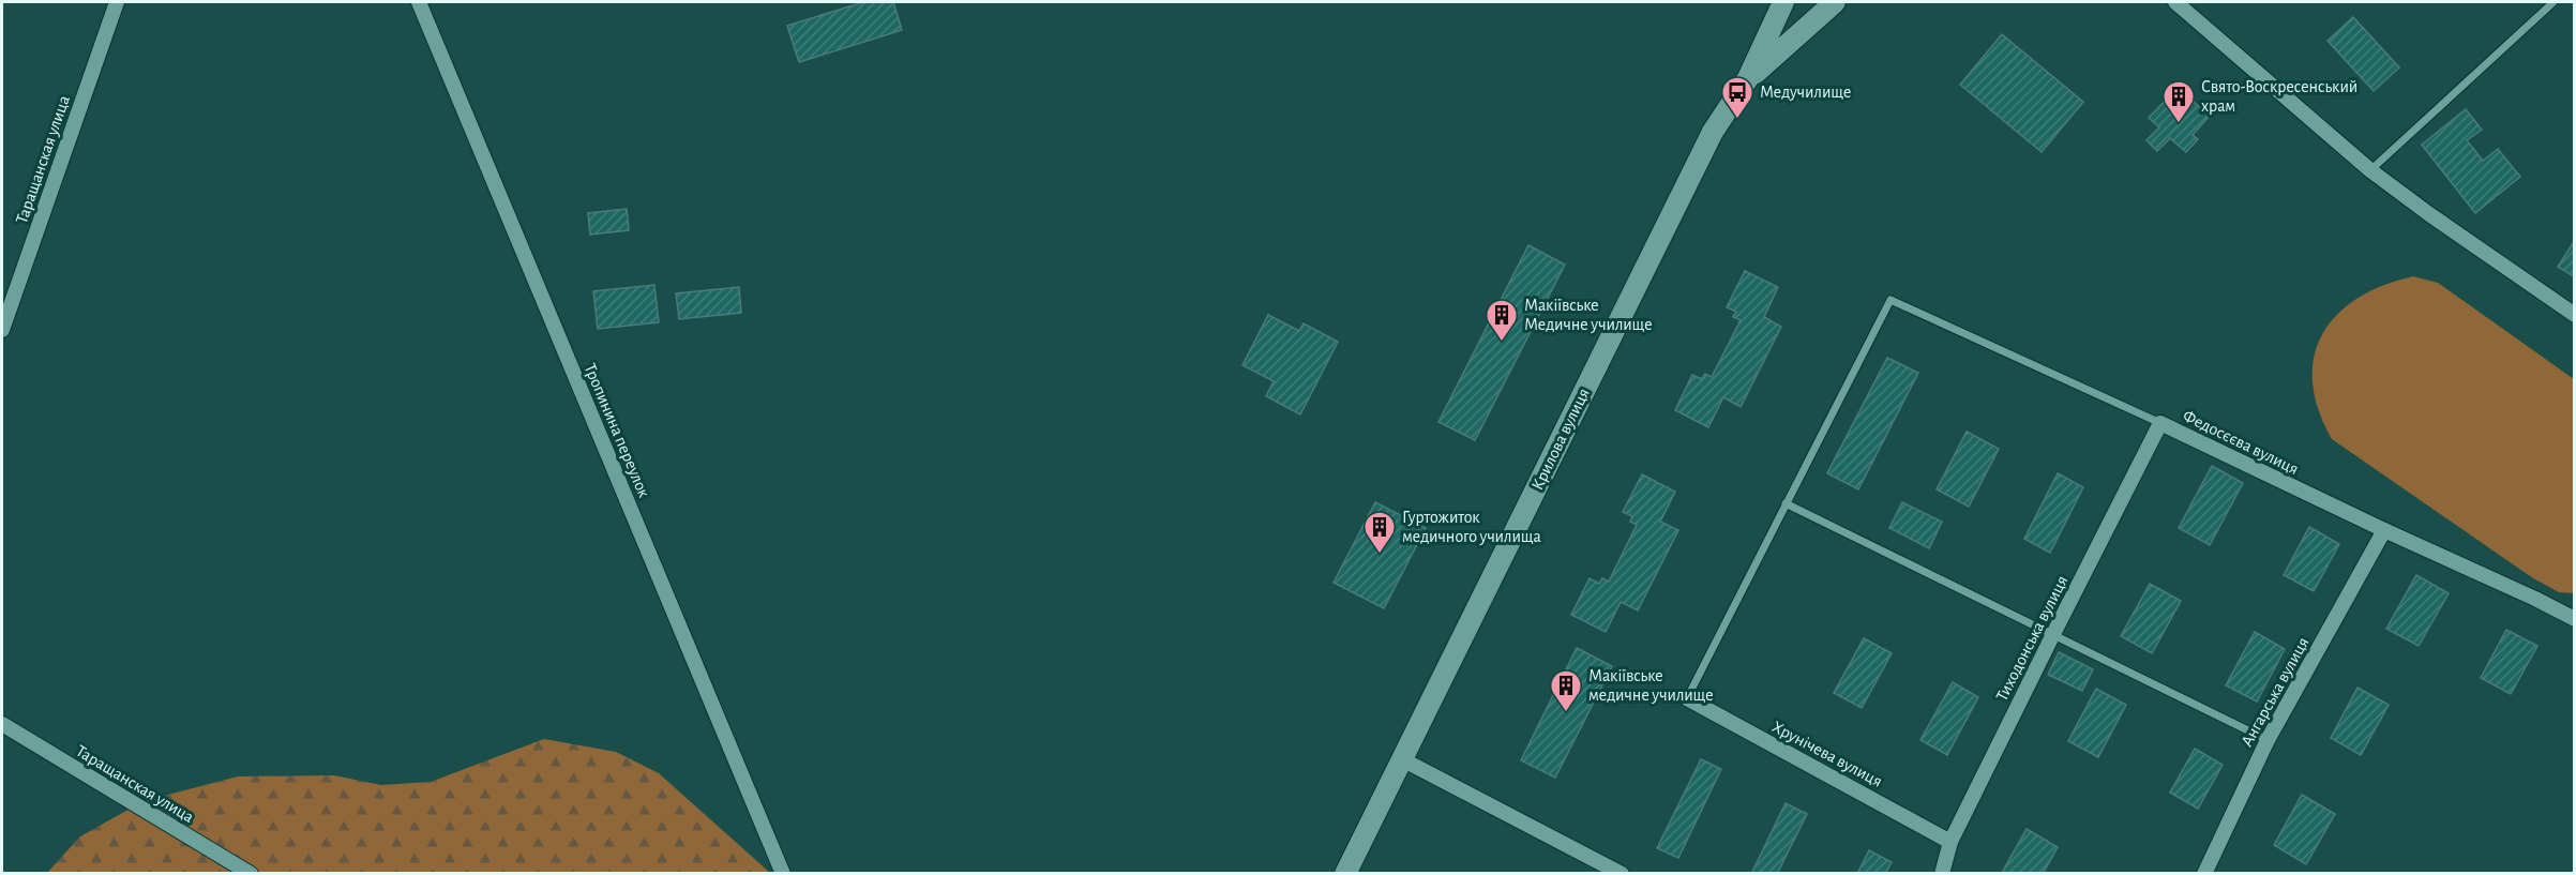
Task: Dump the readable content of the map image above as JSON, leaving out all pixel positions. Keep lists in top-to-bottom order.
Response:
{
  "streets": {
    "main road": ["Крилова вулиця"],
    "street": [
      "Таращанская улица",
      "Тропинина переулок",
      "Федосєєва вулиця",
      "Тиходонська вулиця",
      "Ангарська вулиця",
      "Хрунічева вулиця"
    ]
  },
  "crossings": [
    ["Федосєєва вулиця", "Тиходонська вулиця"],
    ["Федосєєва вулиця", "Ангарська вулиця"],
    ["Тиходонська вулиця", "Хрунічева вулиця"]
  ],
  "places": {
    "bus stop": ["Медучилище"],
    "building": [
      "Свято-Воскресенський храм",
      "Макіївське Медичне училище",
      "Гуртожиток медичного училища",
      "Макіївське медичне училище"
    ]
  }
}
